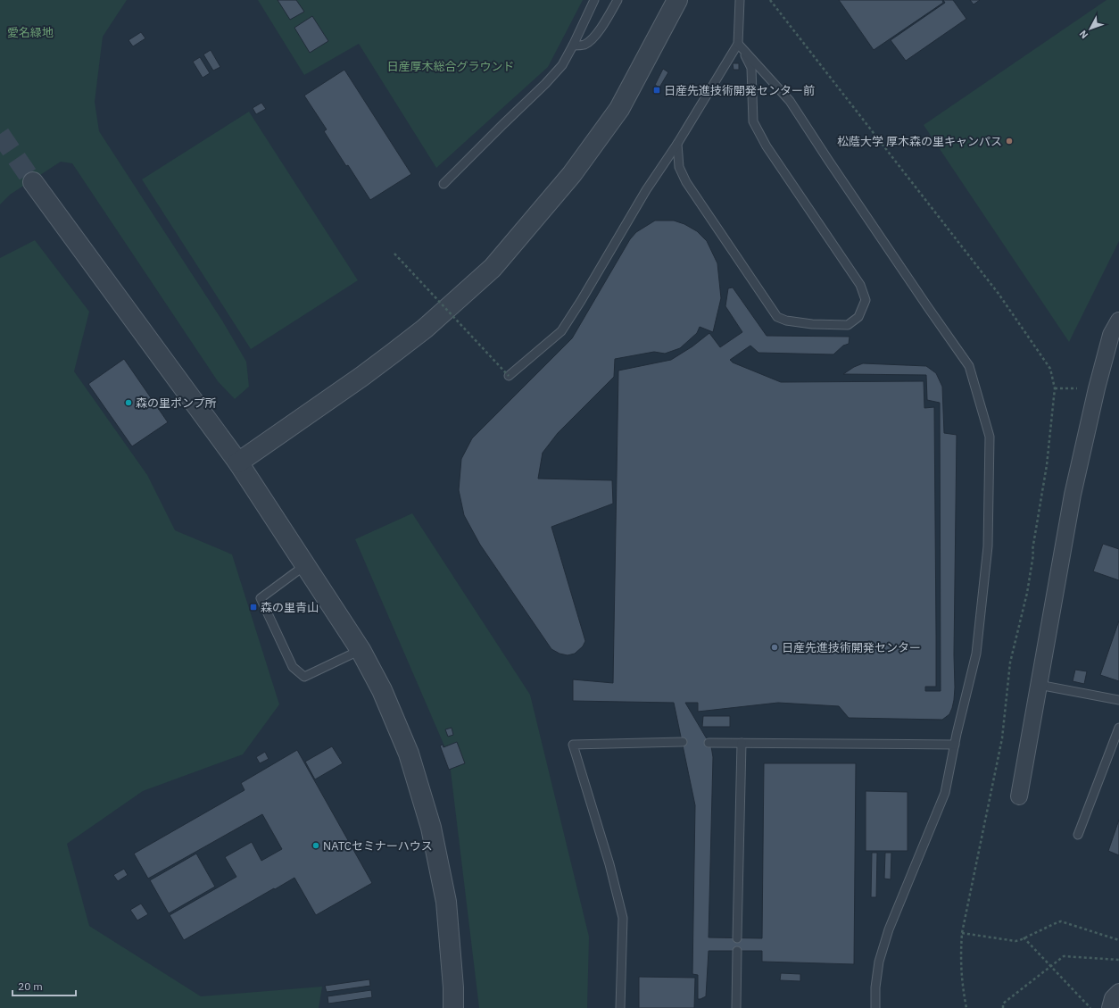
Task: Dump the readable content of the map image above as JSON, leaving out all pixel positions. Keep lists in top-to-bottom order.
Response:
{
  "parks": ["愛名緑地", "日産厚木総合グラウンド"],
  "places": {
    "transit": ["日産先進技術開発センター前", "森の里青山"],
    "other": [
      "松蔭大学 厚木森の里キャンパス",
      "森の里ポンプ所",
      "日産先進技術開発センター",
      "NATCセミナーハウス"
    ]
  },
  "scale_bar": "20 m",
  "north": "bottom left"
}
